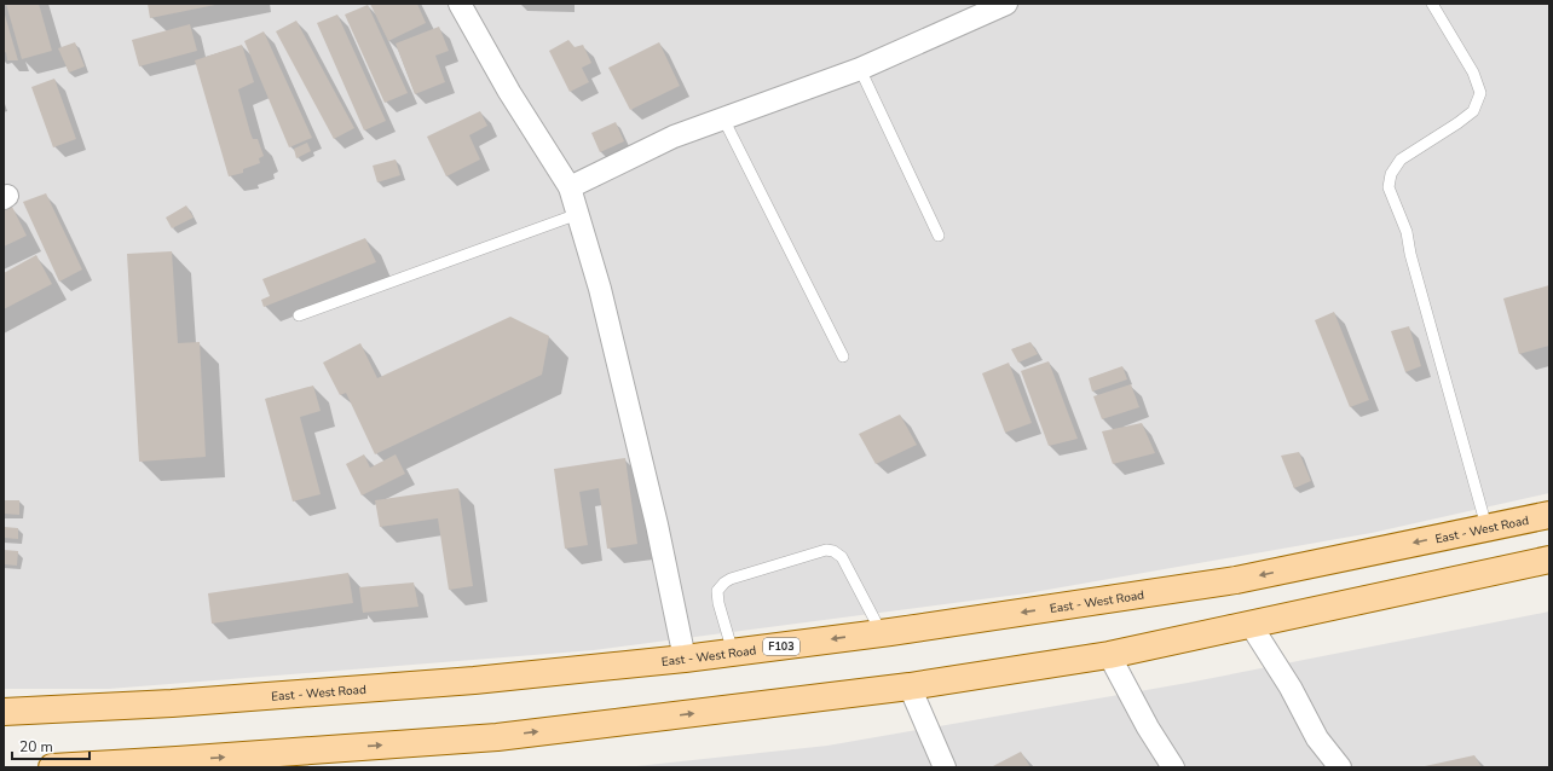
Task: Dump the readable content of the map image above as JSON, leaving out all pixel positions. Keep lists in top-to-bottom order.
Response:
{
  "streets": {
    "main road": ["East - West Road", "F103"]
  },
  "scale_bar": "20 m"
}
